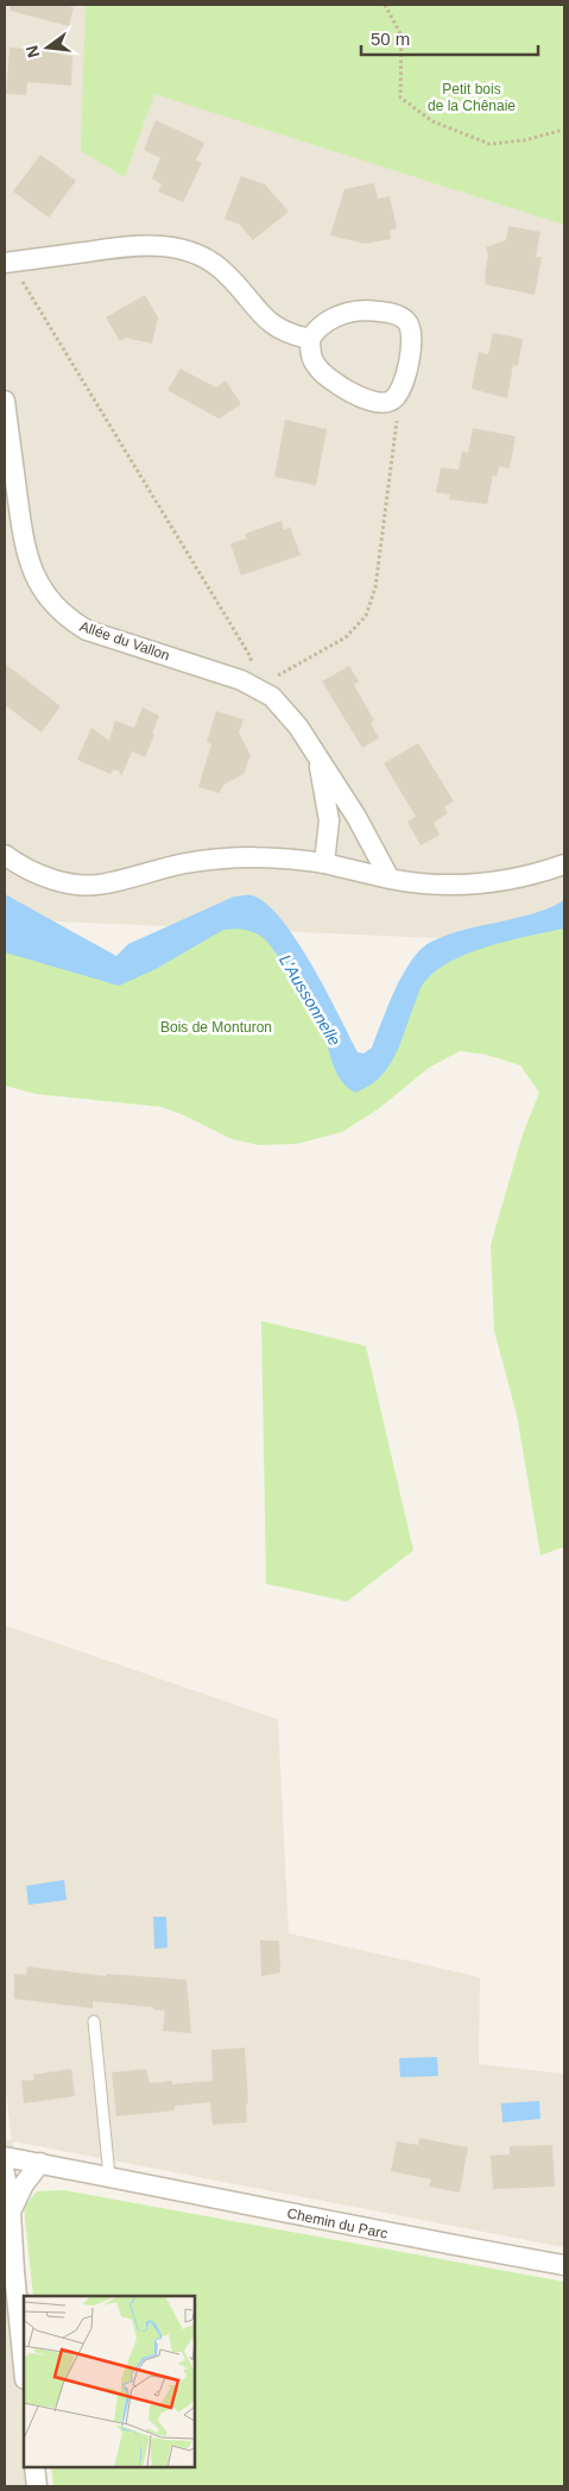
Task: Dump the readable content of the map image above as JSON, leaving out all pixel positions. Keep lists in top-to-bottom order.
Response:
{
  "streets": {
    "street": ["Allée du Vallon", "Chemin du Parc"]
  },
  "water": ["L'Aussonnelle"],
  "parks": ["Petit bois de la Chênaie", "Bois de Monturon"],
  "scale_bar": "50 m",
  "north": "left"
}
